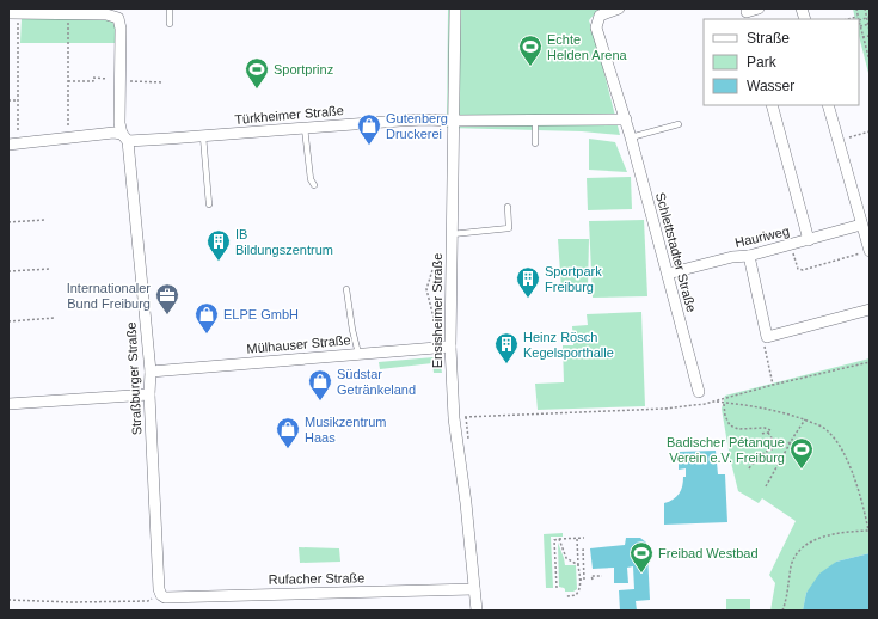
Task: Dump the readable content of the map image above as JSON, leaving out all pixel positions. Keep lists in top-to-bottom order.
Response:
{
  "streets": {
    "street": [
      "Türkheimer Straße",
      "Hauriweg",
      "Schlettstadter Straße",
      "Ensisheimer Straße",
      "Mülhauser Straße",
      "Straßburger Straße",
      "Rufacher Straße"
    ]
  },
  "crossings": [
    ["Türkheimer Straße", "Ensisheimer Straße"],
    ["Türkheimer Straße", "Straßburger Straße"],
    ["Hauriweg", "Schlettstadter Straße"],
    ["Ensisheimer Straße", "Mülhauser Straße"],
    ["Ensisheimer Straße", "Rufacher Straße"],
    ["Mülhauser Straße", "Straßburger Straße"],
    ["Straßburger Straße", "Rufacher Straße"]
  ],
  "places": {
    "sports": [
      "Echte Helden Arena",
      "Sportprinz",
      "Badischer Pétanque Verein e.V. Freiburg",
      "Freibad Westbad"
    ],
    "shop": [
      "Gutenberg Druckerei",
      "ELPE GmbH",
      "Südstar Getränkeland",
      "Musikzentrum Haas"
    ],
    "building": ["IB Bildungszentrum", "Sportpark Freiburg", "Heinz Rösch Kegelsporthalle"],
    "office": ["Internationaler Bund Freiburg"]
  },
  "legend": ["Straße", "Park", "Wasser"]
}
